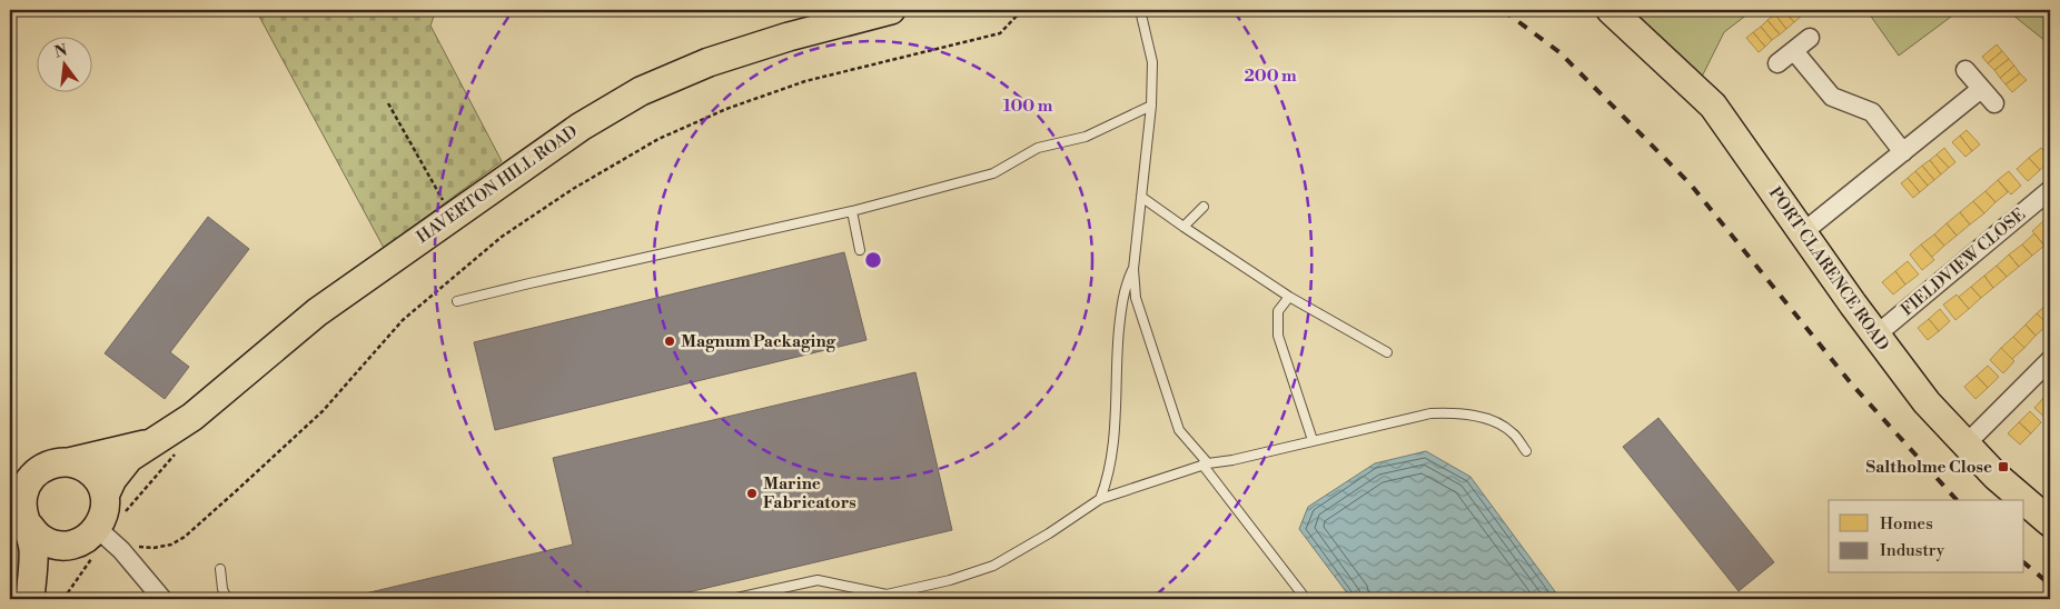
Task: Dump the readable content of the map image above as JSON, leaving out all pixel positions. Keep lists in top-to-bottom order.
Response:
{
  "streets": {
    "main road": ["HAVERTON HILL ROAD", "PORT CLARENCE ROAD"],
    "street": ["FIELDVIEW CLOSE"]
  },
  "crossings": [
    ["FIELDVIEW CLOSE", "PORT CLARENCE ROAD"]
  ],
  "places": {
    "other": ["Magnum Packaging", "Marine Fabricators"],
    "transit": ["Saltholme Close"]
  },
  "legend": ["Homes", "Industry"],
  "north": "top",
  "rings": ["200 m", "100 m"]
}
